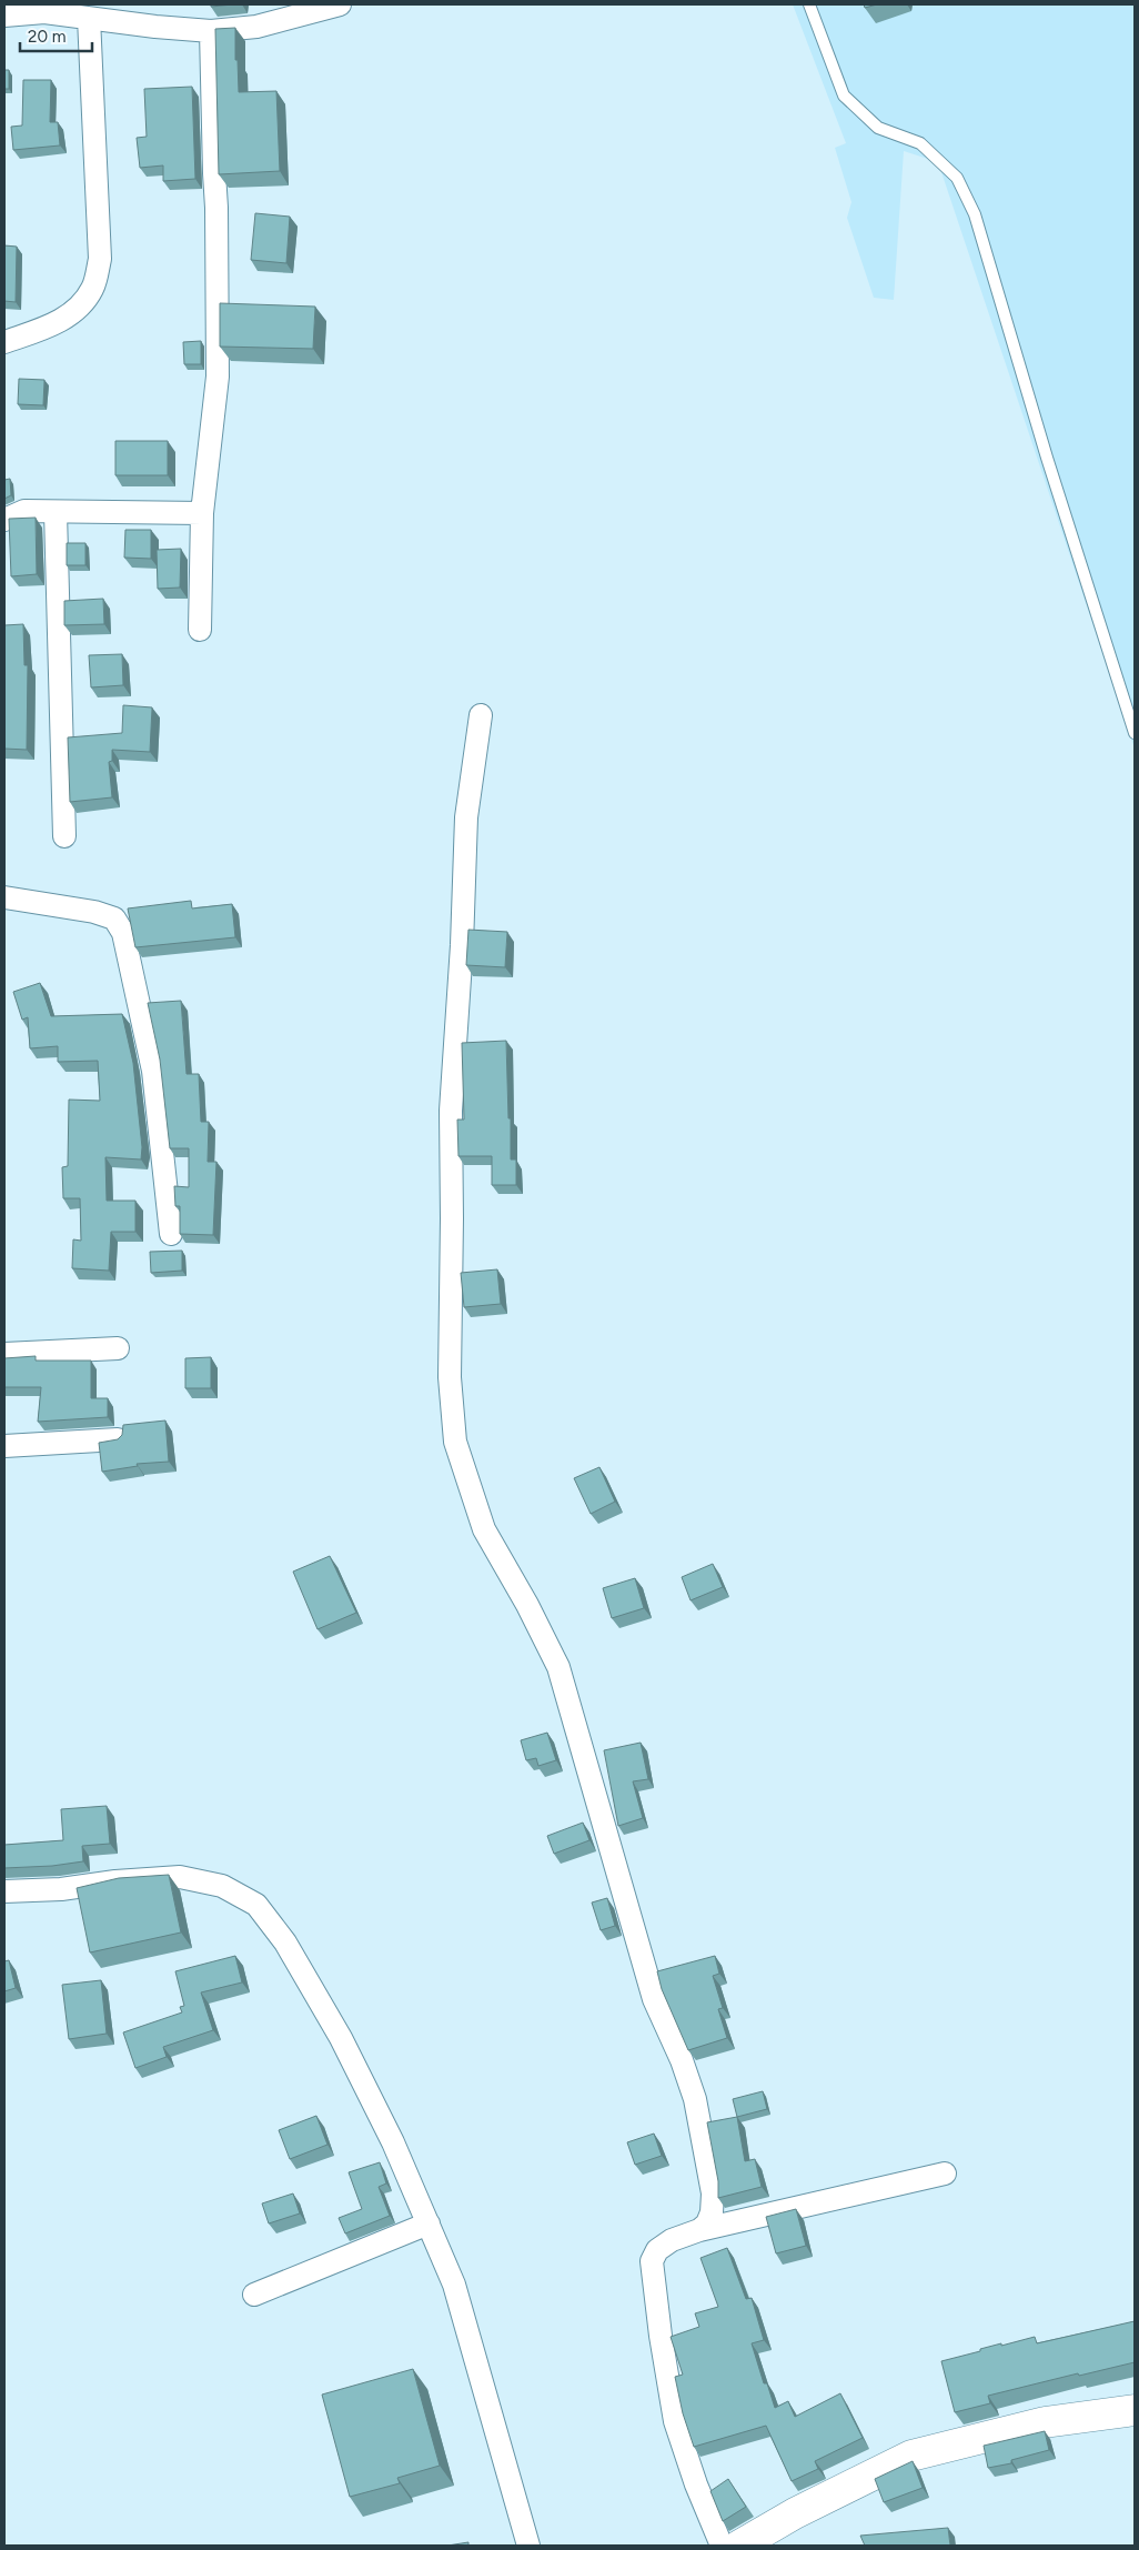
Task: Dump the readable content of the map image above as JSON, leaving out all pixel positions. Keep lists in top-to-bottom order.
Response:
{
  "scale_bar": "20 m"
}
